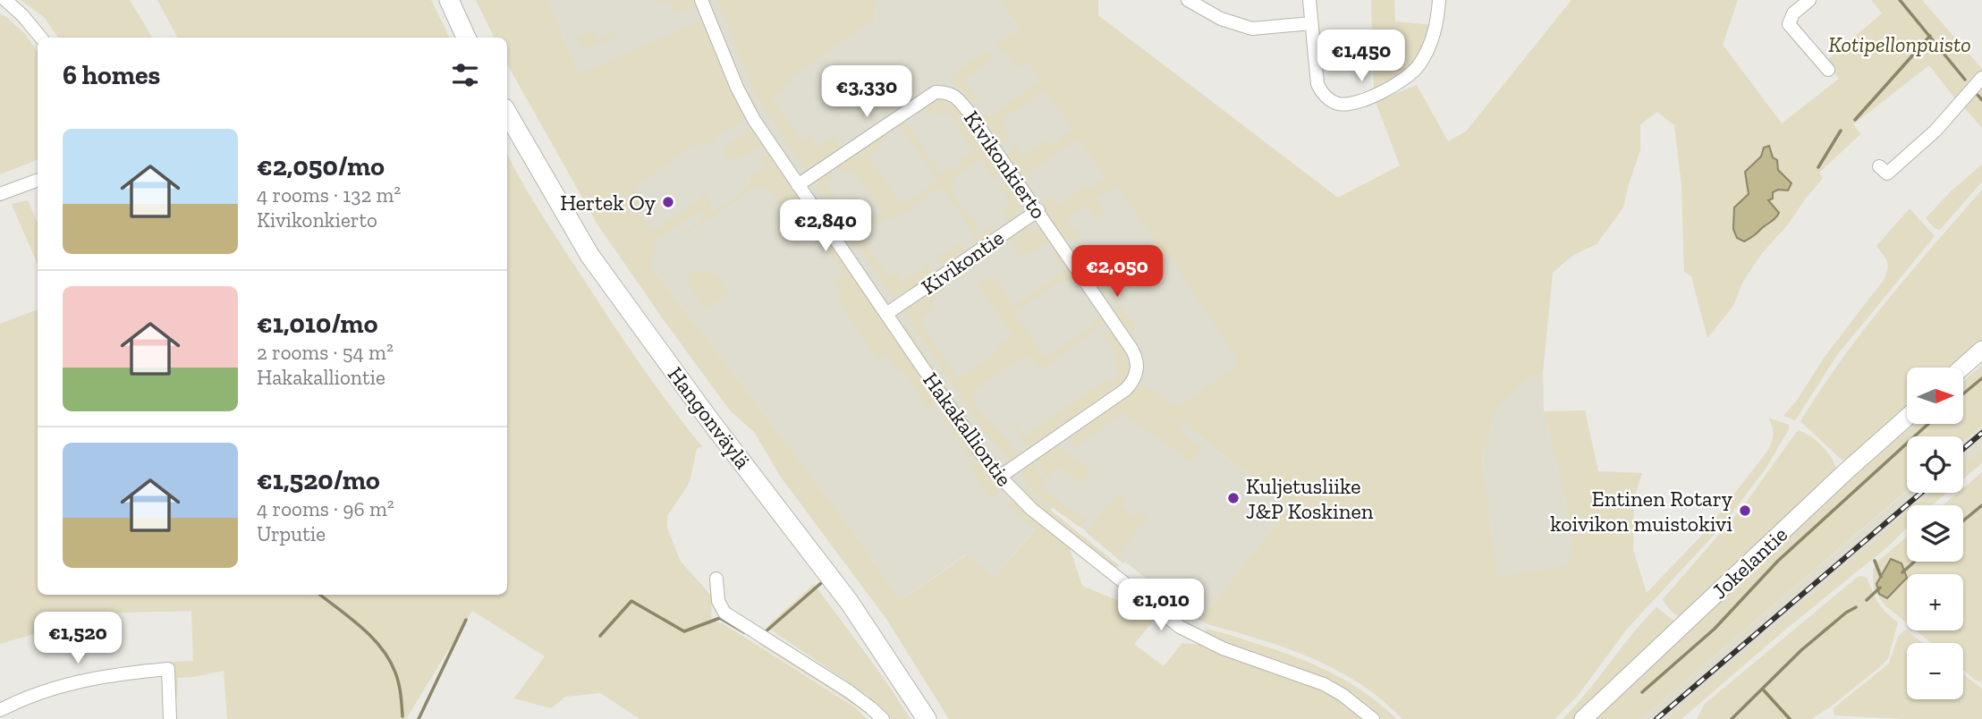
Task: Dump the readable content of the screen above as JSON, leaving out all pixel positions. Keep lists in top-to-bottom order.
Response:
{
  "streets": {
    "highway": ["Hangonväylä"],
    "main road": ["Jokelantie"],
    "street": ["Kivikonkierto", "Kivikontie", "Hakakalliontie"]
  },
  "crossings": [
    ["Kivikonkierto", "Kivikontie"],
    ["Kivikonkierto", "Hakakalliontie"],
    ["Kivikontie", "Hakakalliontie"]
  ],
  "parks": ["Kotipellonpuisto"],
  "places": ["Hertek Oy", "Kuljetusliike J&P Koskinen", "Entinen Rotary koivikon muistokivi"],
  "north": "right",
  "page": {
    "price": [
      "€1,450",
      "€3,330",
      "€2,840",
      "€2,050",
      "€1,010",
      "€1,520"
    ],
    "heading": "6 homes",
    "list": [
      {
        "name": "€2,050/mo",
        "note": "4 rooms · 132 m² · Kivikonkierto"
      },
      {
        "name": "€1,010/mo",
        "note": "2 rooms · 54 m² · Hakakalliontie"
      },
      {
        "name": "€1,520/mo",
        "note": "4 rooms · 96 m² · Urputie"
      }
    ],
    "map_buttons": ["+", "−"]
  }
}
